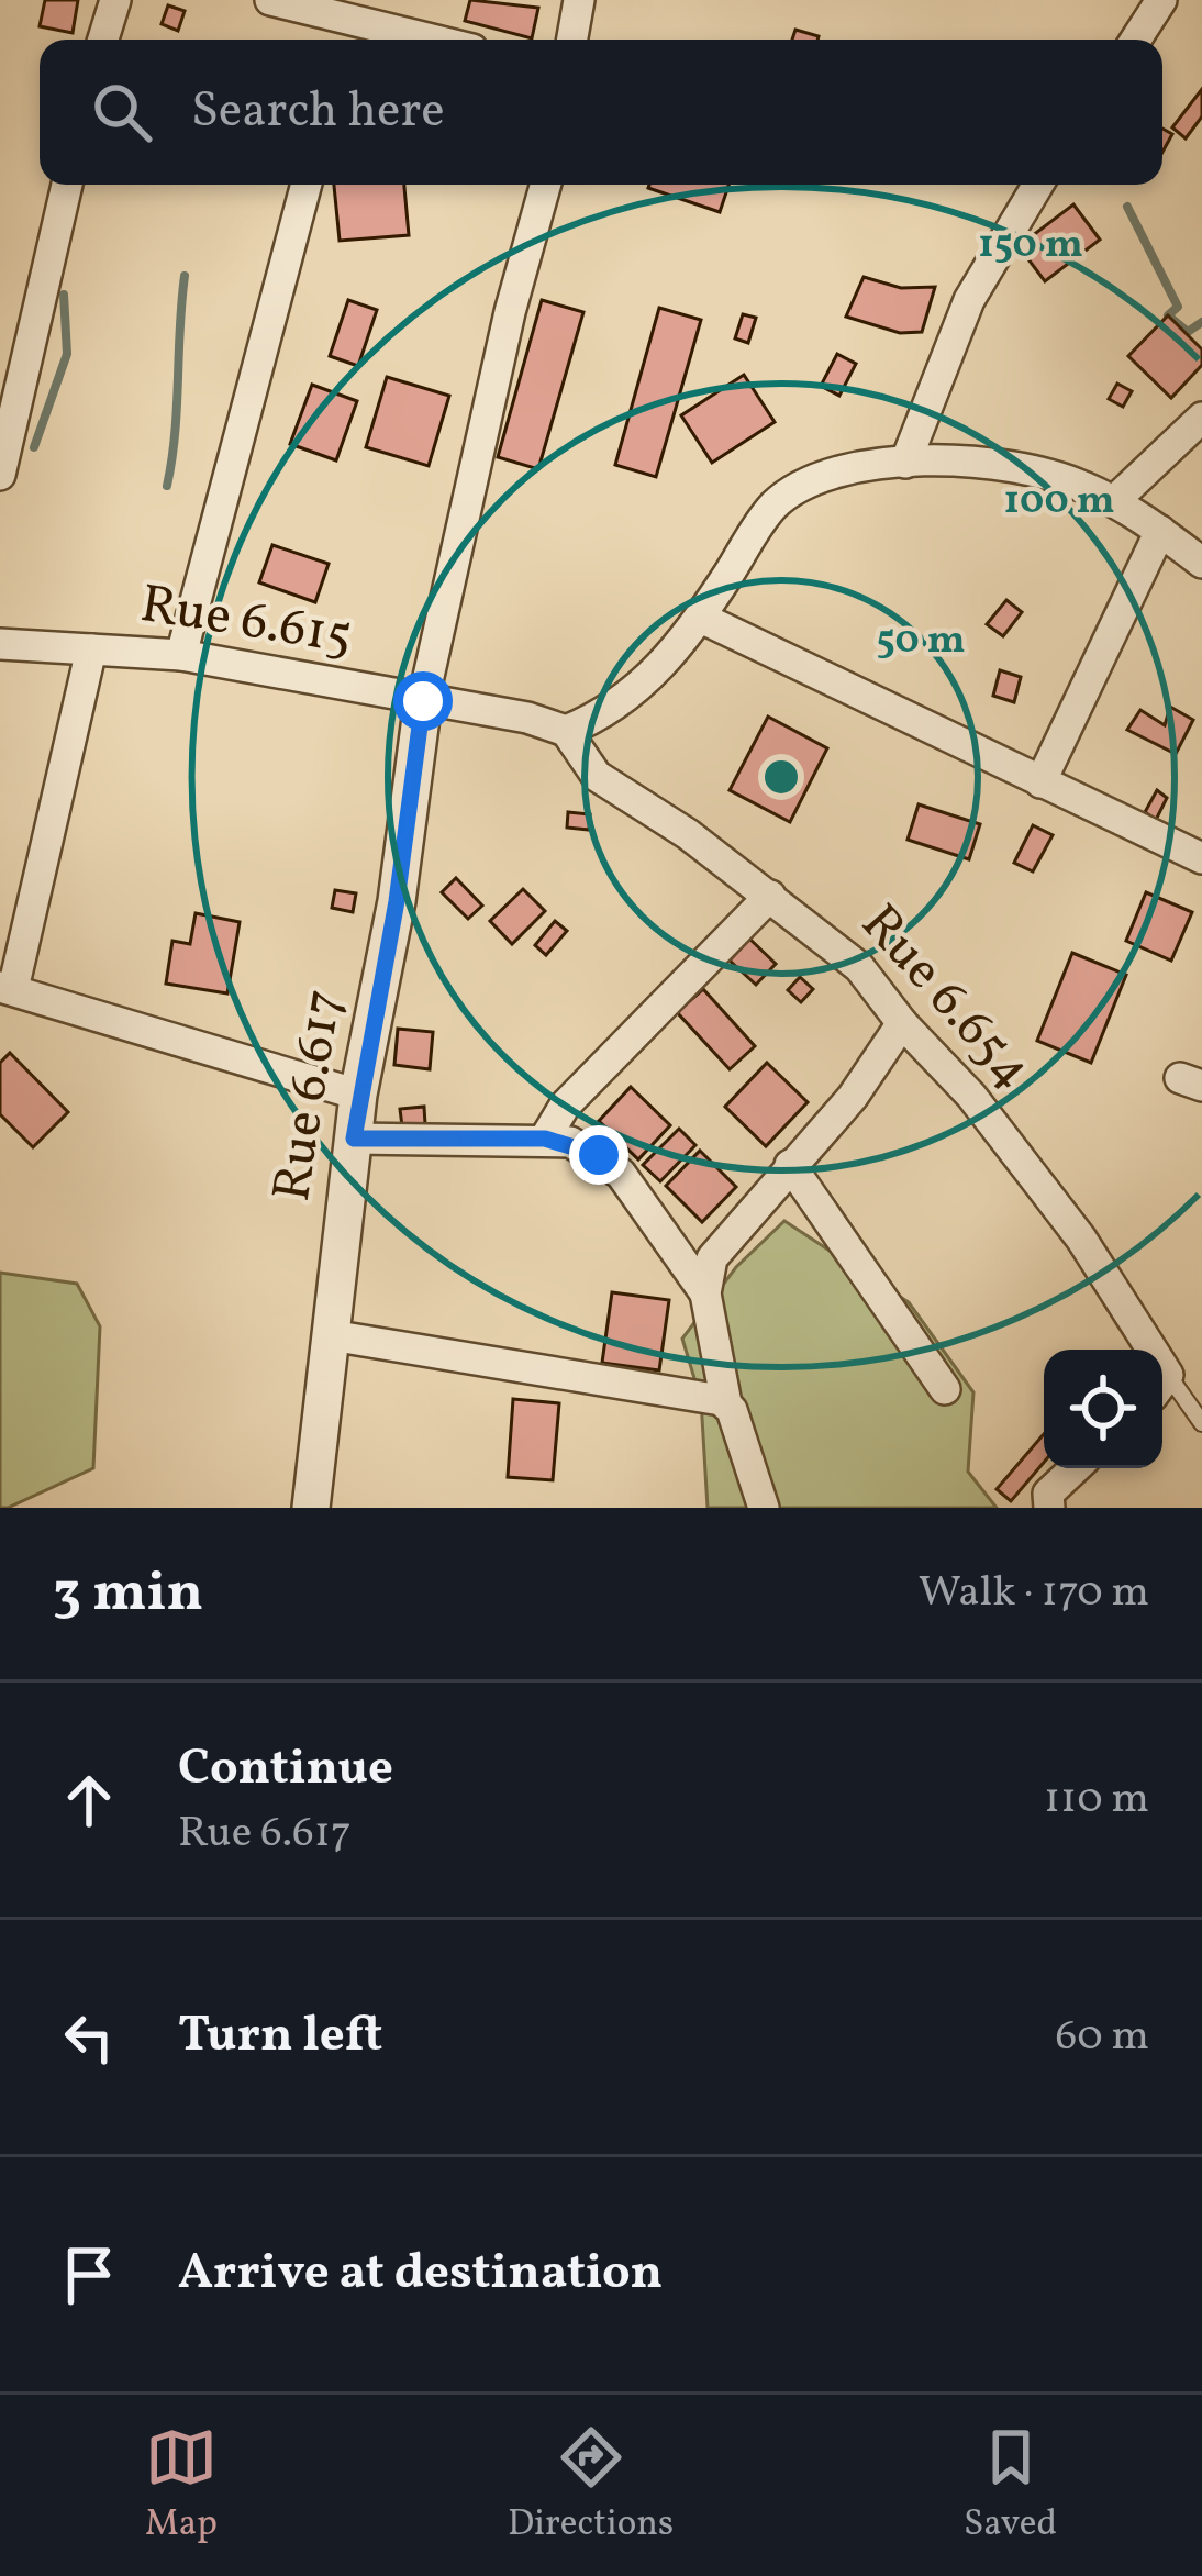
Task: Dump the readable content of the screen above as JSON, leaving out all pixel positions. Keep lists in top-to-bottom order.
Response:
{
  "streets": {
    "street": ["Rue 6.615", "Rue 6.654", "Rue 6.617"]
  },
  "crossings": [
    ["Rue 6.615", "Rue 6.654"],
    ["Rue 6.615", "Rue 6.617"]
  ],
  "page": {
    "search": "Search here",
    "heading": ["3 min", "Walk · 170 m"],
    "list": [
      ["Continue", "Rue 6.617", "110 m"],
      ["Turn left", "60 m"],
      "Arrive at destination"
    ],
    "nav": ["Map", "Directions", "Saved"]
  },
  "rings": ["150 m", "100 m", "50 m"]
}
